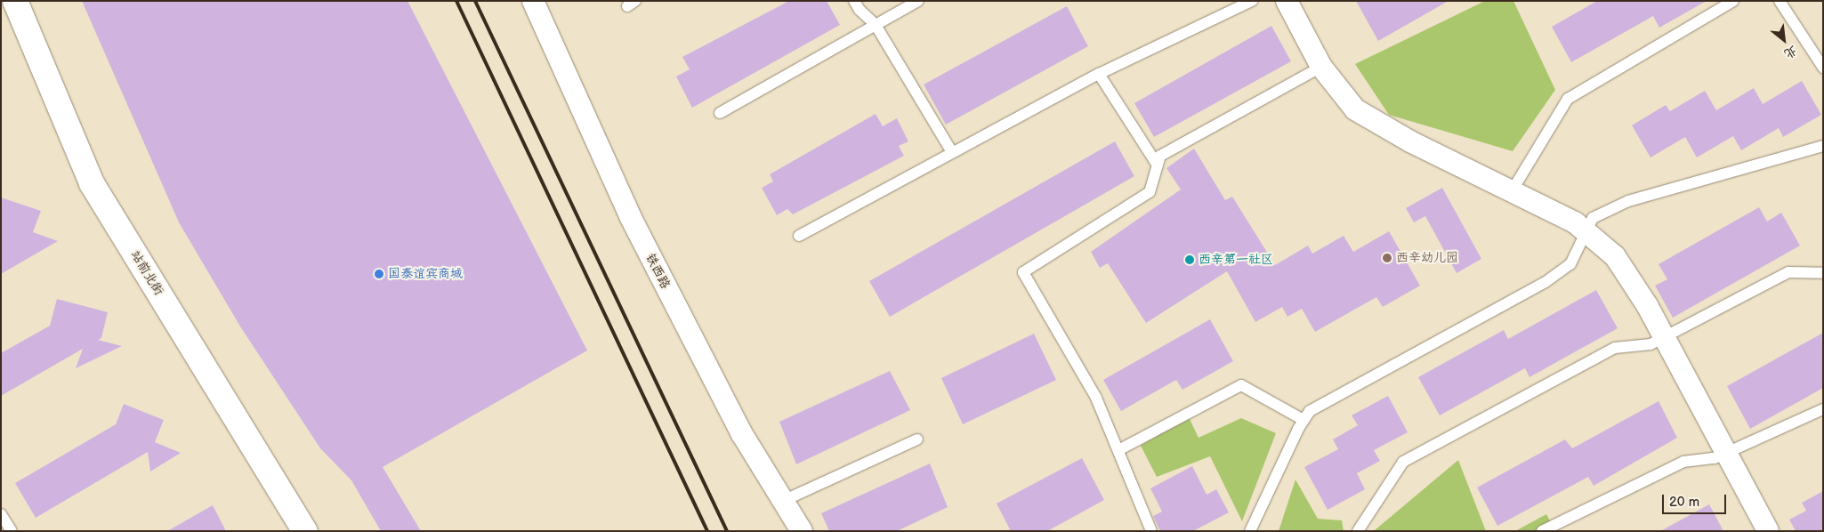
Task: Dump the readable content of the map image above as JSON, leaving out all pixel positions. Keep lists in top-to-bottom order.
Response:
{
  "streets": {
    "main road": ["站前北街"],
    "street": ["铁西路"]
  },
  "places": ["西辛幼儿园", "西辛第一社区", "国泰谊宾商城"],
  "scale_bar": "20 m",
  "north": "bottom right"
}
